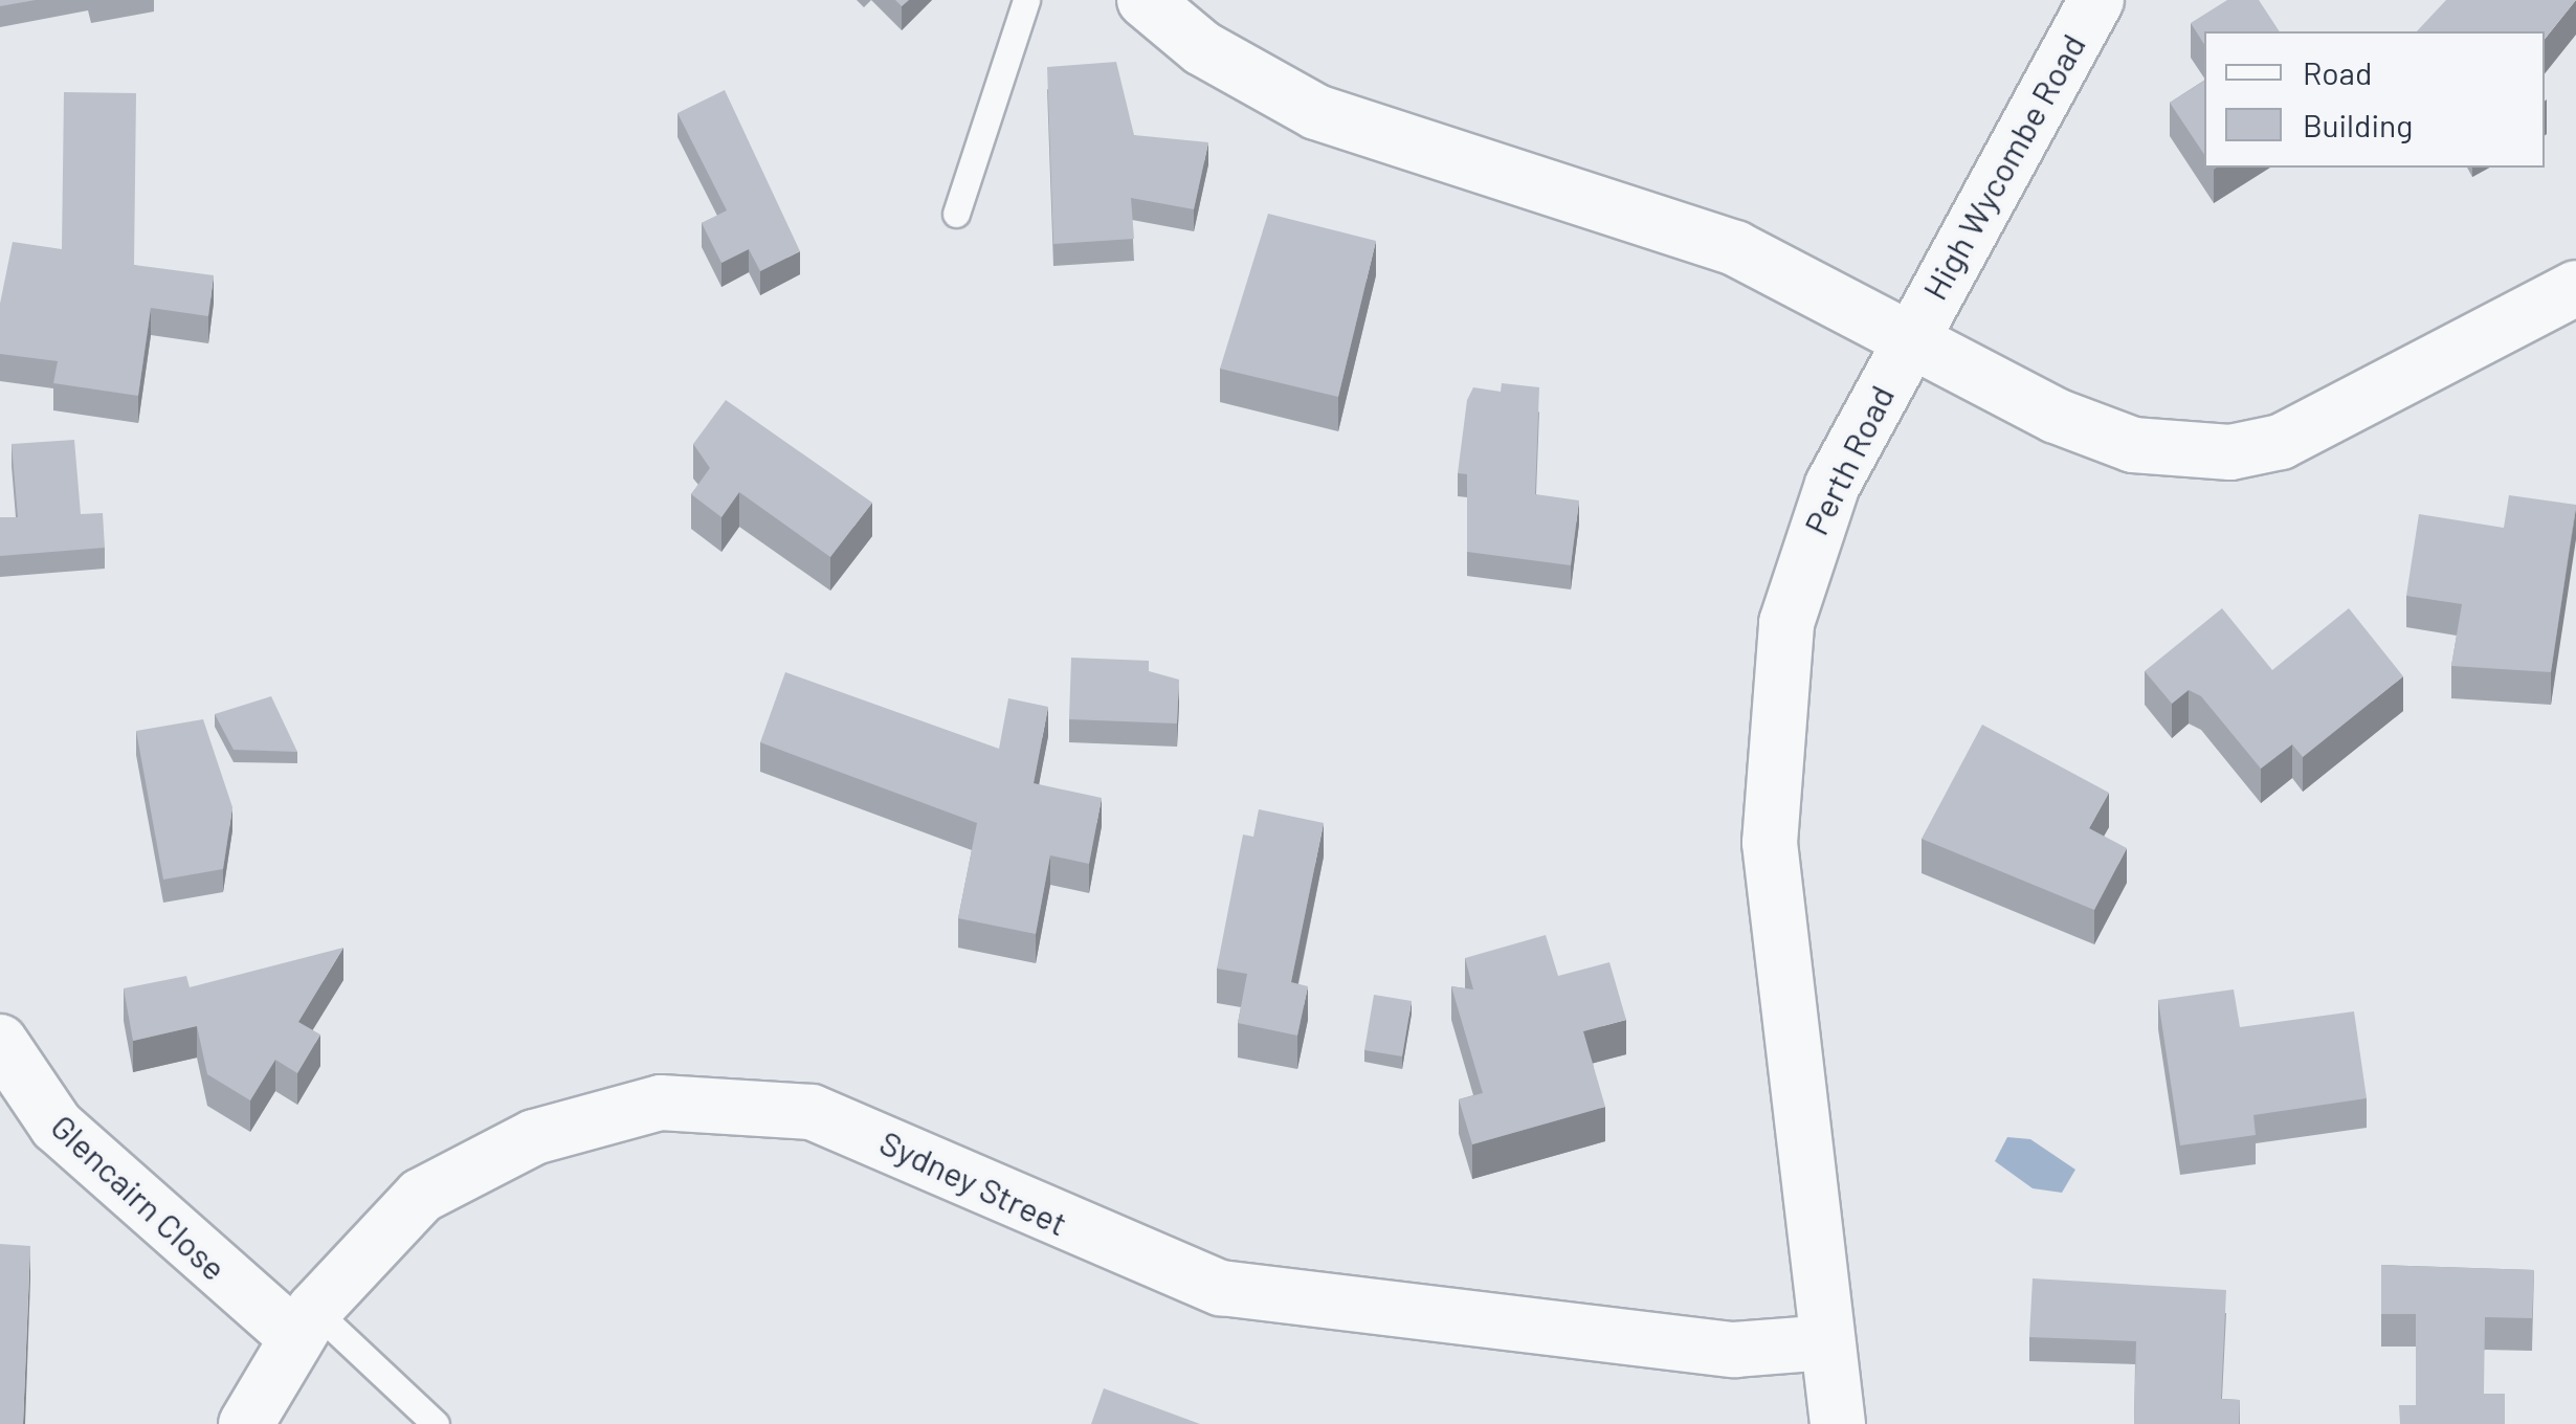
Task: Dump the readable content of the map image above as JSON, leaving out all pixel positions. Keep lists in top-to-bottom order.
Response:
{
  "streets": {
    "street": [
      "High Wycombe Road",
      "Perth Road",
      "Sydney Street",
      "Glencairn Close"
    ]
  },
  "crossings": [
    ["High Wycombe Road", "Perth Road"],
    ["Perth Road", "Sydney Street"],
    ["Sydney Street", "Glencairn Close"]
  ],
  "legend": ["Road", "Building"]
}
